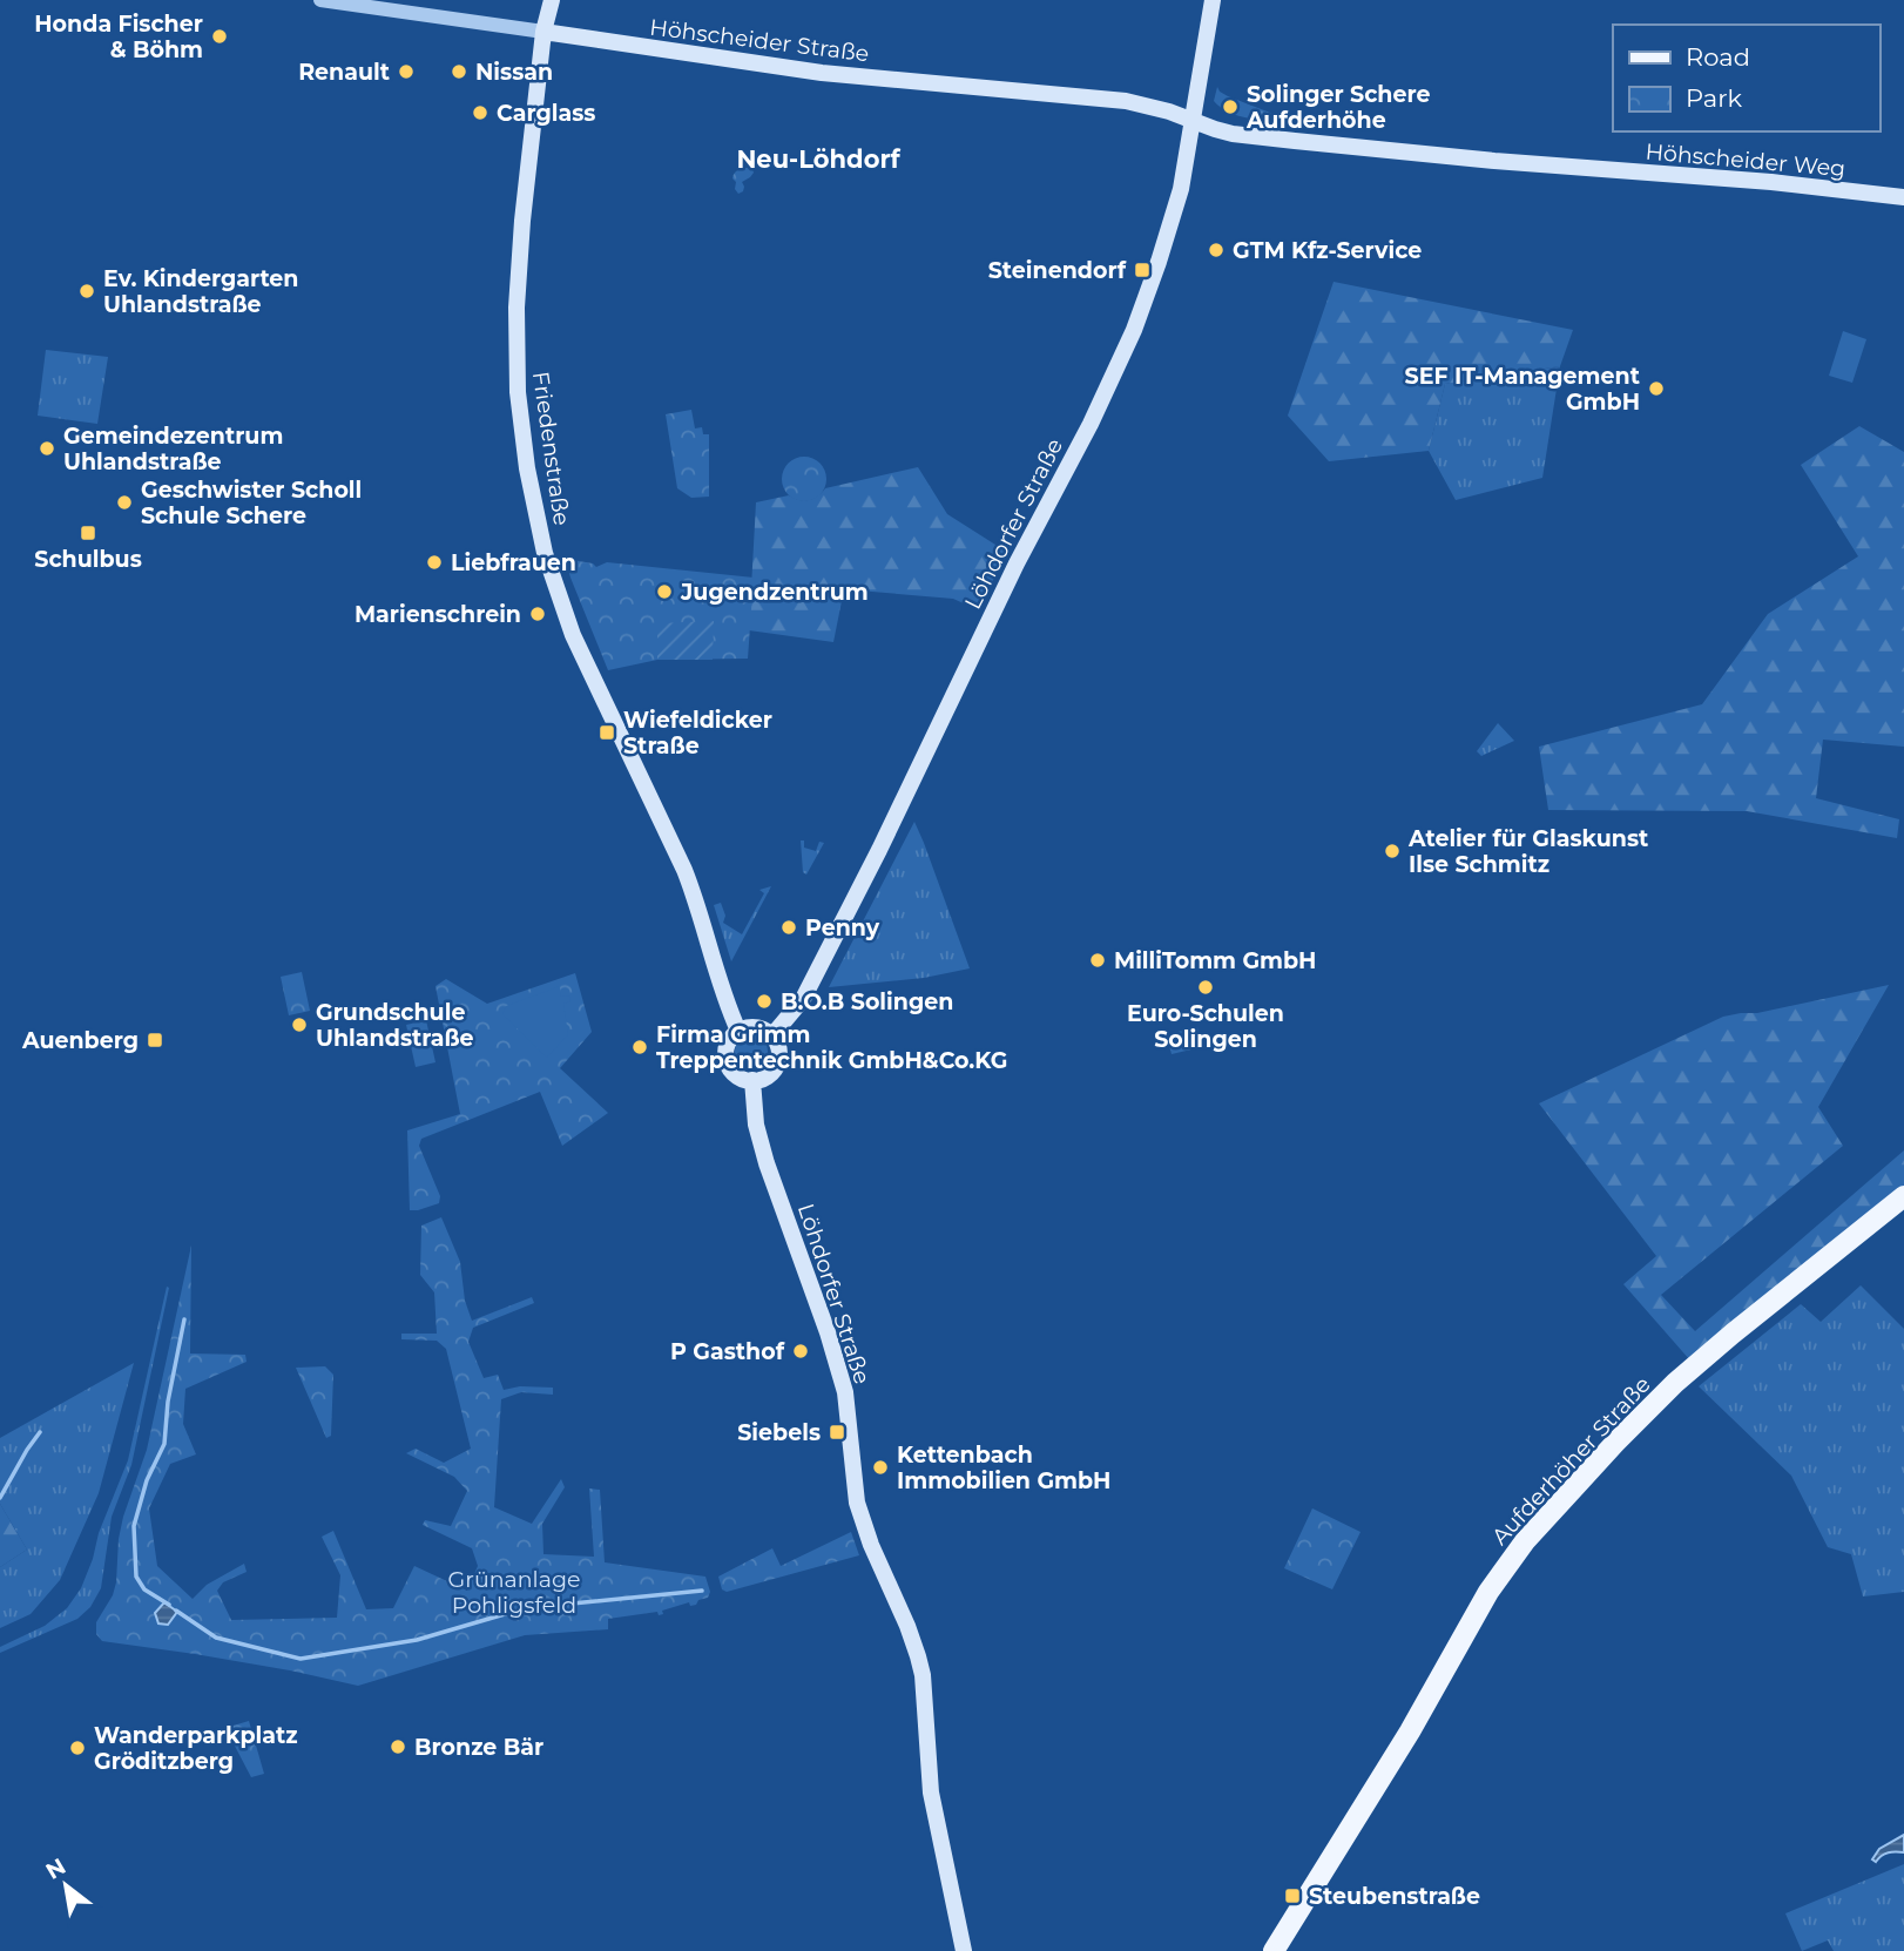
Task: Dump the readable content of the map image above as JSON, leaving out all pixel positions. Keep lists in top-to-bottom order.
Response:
{
  "streets": {
    "main road": [
      "Höhscheider Straße",
      "Höhscheider Weg",
      "Friedenstraße",
      "Löhdorfer Straße",
      "Aufderhöher Straße"
    ]
  },
  "crossings": [
    ["Höhscheider Straße", "Höhscheider Weg"],
    ["Höhscheider Straße", "Friedenstraße"],
    ["Höhscheider Straße", "Löhdorfer Straße"],
    ["Höhscheider Weg", "Löhdorfer Straße"],
    ["Friedenstraße", "Löhdorfer Straße"]
  ],
  "districts": ["Neu-Löhdorf"],
  "parks": ["Grünanlage Pohligsfeld"],
  "places": {
    "other": [
      "Honda Fischer & Böhm",
      "Renault",
      "Nissan",
      "Solinger Schere Aufderhöhe",
      "Carglass",
      "GTM Kfz-Service",
      "Ev. Kindergarten Uhlandstraße",
      "SEF IT-Management GmbH",
      "Gemeindezentrum Uhlandstraße",
      "Geschwister Scholl Schule Schere",
      "Liebfrauen",
      "Jugendzentrum",
      "Marienschrein",
      "Atelier für Glaskunst Ilse Schmitz",
      "Penny",
      "MilliTomm GmbH",
      "Euro-Schulen Solingen",
      "B.O.B Solingen",
      "Grundschule Uhlandstraße",
      "Firma Grimm Treppentechnik GmbH&Co.KG",
      "P Gasthof",
      "Kettenbach Immobilien GmbH",
      "Bronze Bär",
      "Wanderparkplatz Gröditzberg"
    ],
    "transit": [
      "Steinendorf",
      "Schulbus",
      "Wiefeldicker Straße",
      "Auenberg",
      "Siebels",
      "Steubenstraße"
    ]
  },
  "legend": ["Road", "Park"],
  "north": "top left"
}
